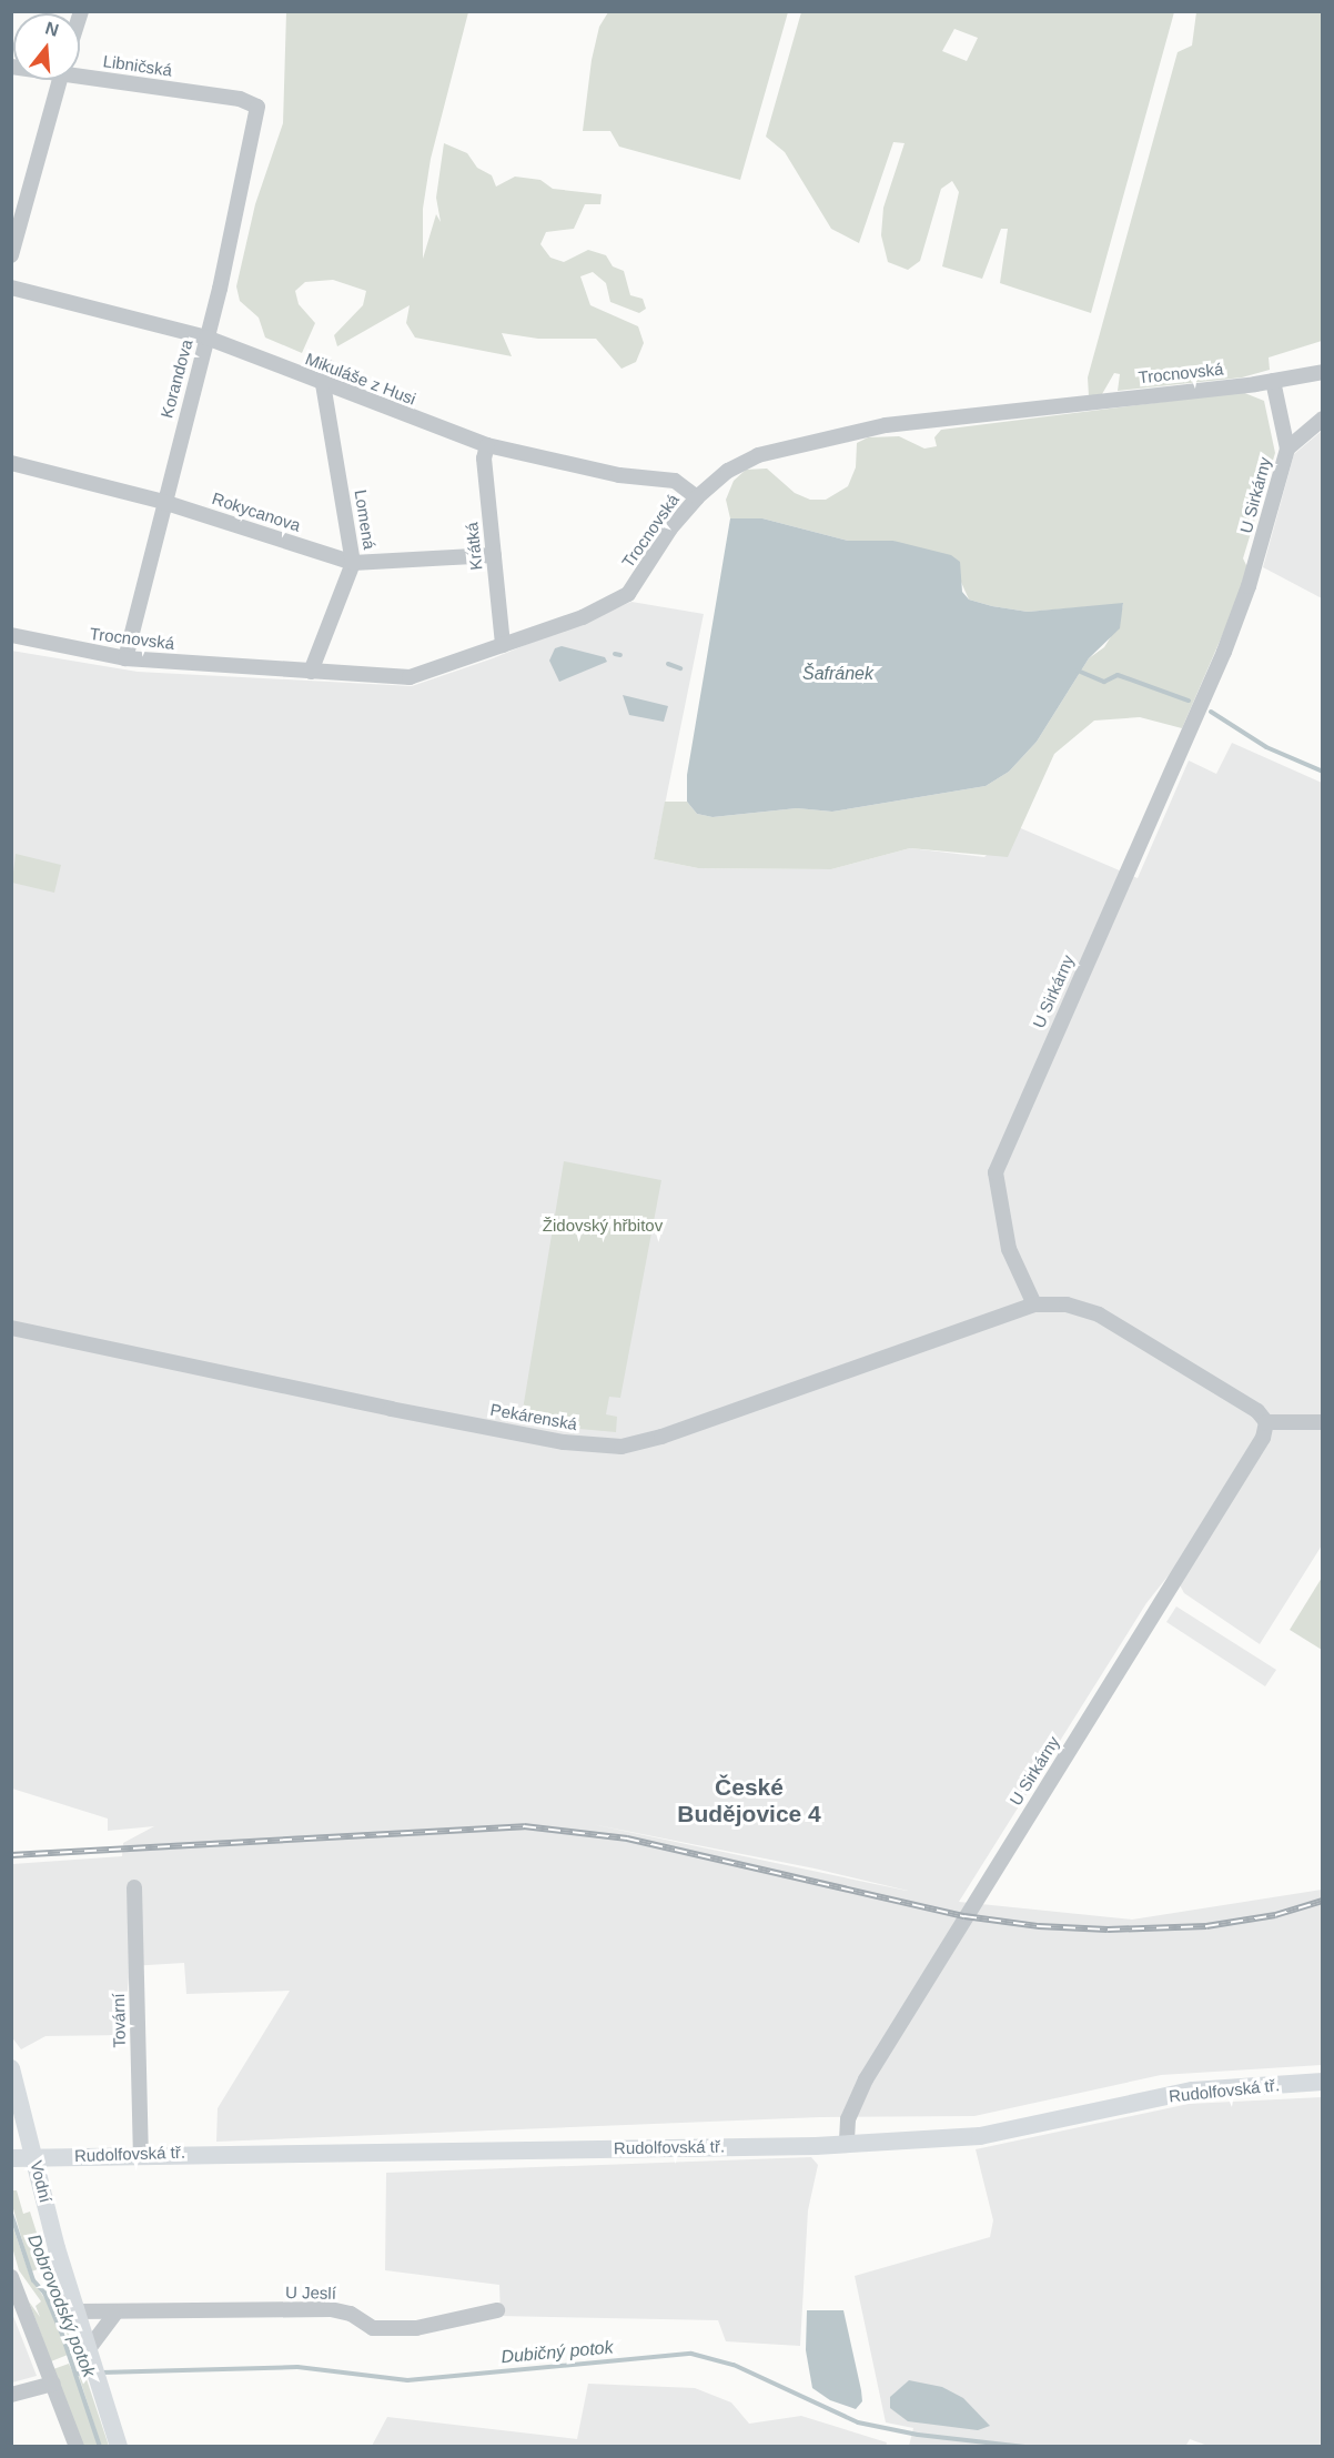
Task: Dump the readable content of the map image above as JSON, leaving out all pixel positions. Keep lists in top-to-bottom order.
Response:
{
  "streets": {
    "main road": ["Rudolfovská tř.", "Vodní"],
    "street": [
      "Libničská",
      "Trocnovská",
      "Korandova",
      "Mikuláše z Husi",
      "U Sirkárny",
      "Rokycanova",
      "Lomená",
      "Krátká",
      "Pekárenská",
      "Tovární",
      "U Jeslí"
    ]
  },
  "crossings": [
    ["Libničská", "Korandova"],
    ["Trocnovská", "Korandova"],
    ["Trocnovská", "Mikuláše z Husi"],
    ["Trocnovská", "U Sirkárny"],
    ["Trocnovská", "Lomená"],
    ["Trocnovská", "Krátká"],
    ["Korandova", "Mikuláše z Husi"],
    ["Korandova", "Rokycanova"],
    ["Mikuláše z Husi", "Lomená"],
    ["Mikuláše z Husi", "Krátká"],
    ["U Sirkárny", "Pekárenská"],
    ["U Sirkárny", "Rudolfovská tř."],
    ["Rokycanova", "Lomená"],
    ["Rokycanova", "Krátká"],
    ["Tovární", "Rudolfovská tř."],
    ["Rudolfovská tř.", "Vodní"],
    ["Vodní", "U Jeslí"]
  ],
  "districts": ["České Budějovice 4"],
  "water": ["Šafránek", "Dobrovodský potok", "Dubičný potok"],
  "parks": ["Židovský hřbitov"],
  "north": "top"
}
